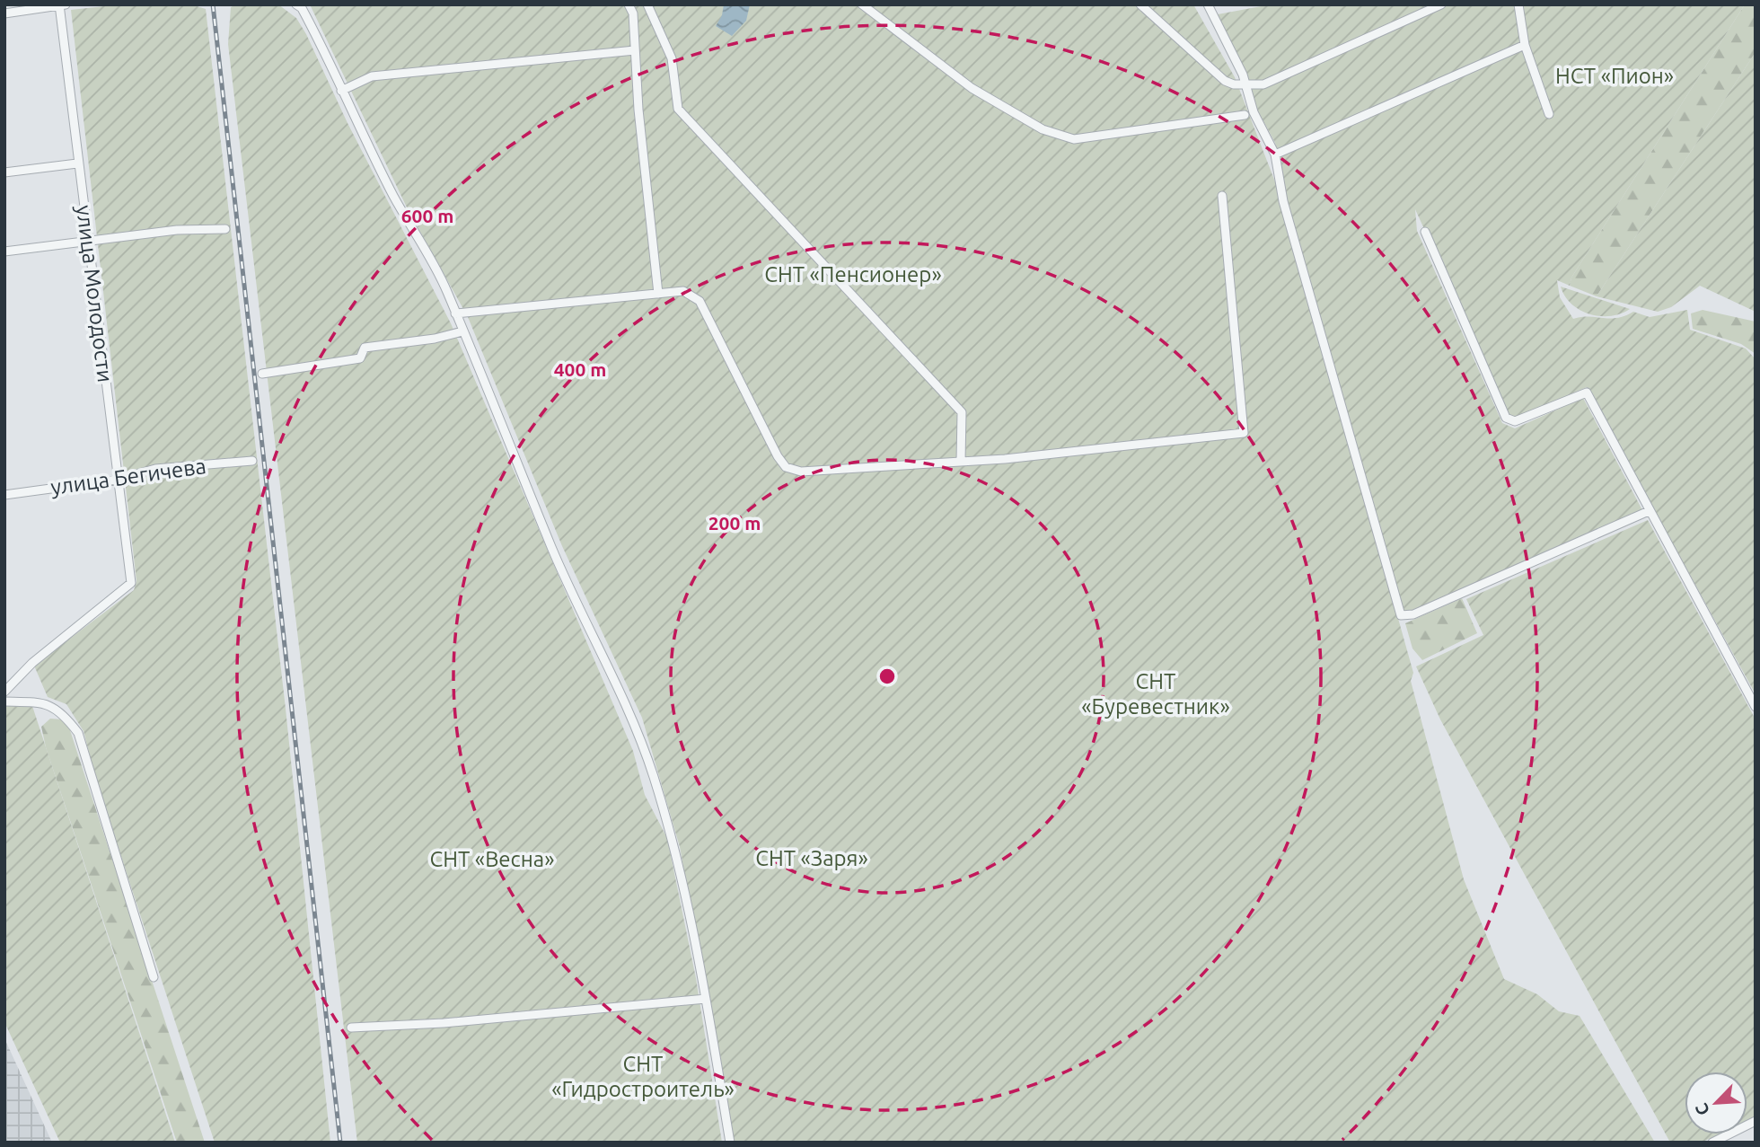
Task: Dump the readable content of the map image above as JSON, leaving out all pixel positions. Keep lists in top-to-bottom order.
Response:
{
  "streets": {
    "street": ["улица Молодости", "улица Бегичева"]
  },
  "crossings": [
    ["улица Молодости", "улица Бегичева"]
  ],
  "parks": [
    "НСТ «Пион»",
    "СНТ «Пенсионер»",
    "СНТ «Буревестник»",
    "СНТ «Заря»",
    "СНТ «Весна»",
    "СНТ «Гидростроитель»"
  ],
  "north": "bottom left",
  "rings": ["600 m", "400 m", "200 m"]
}
